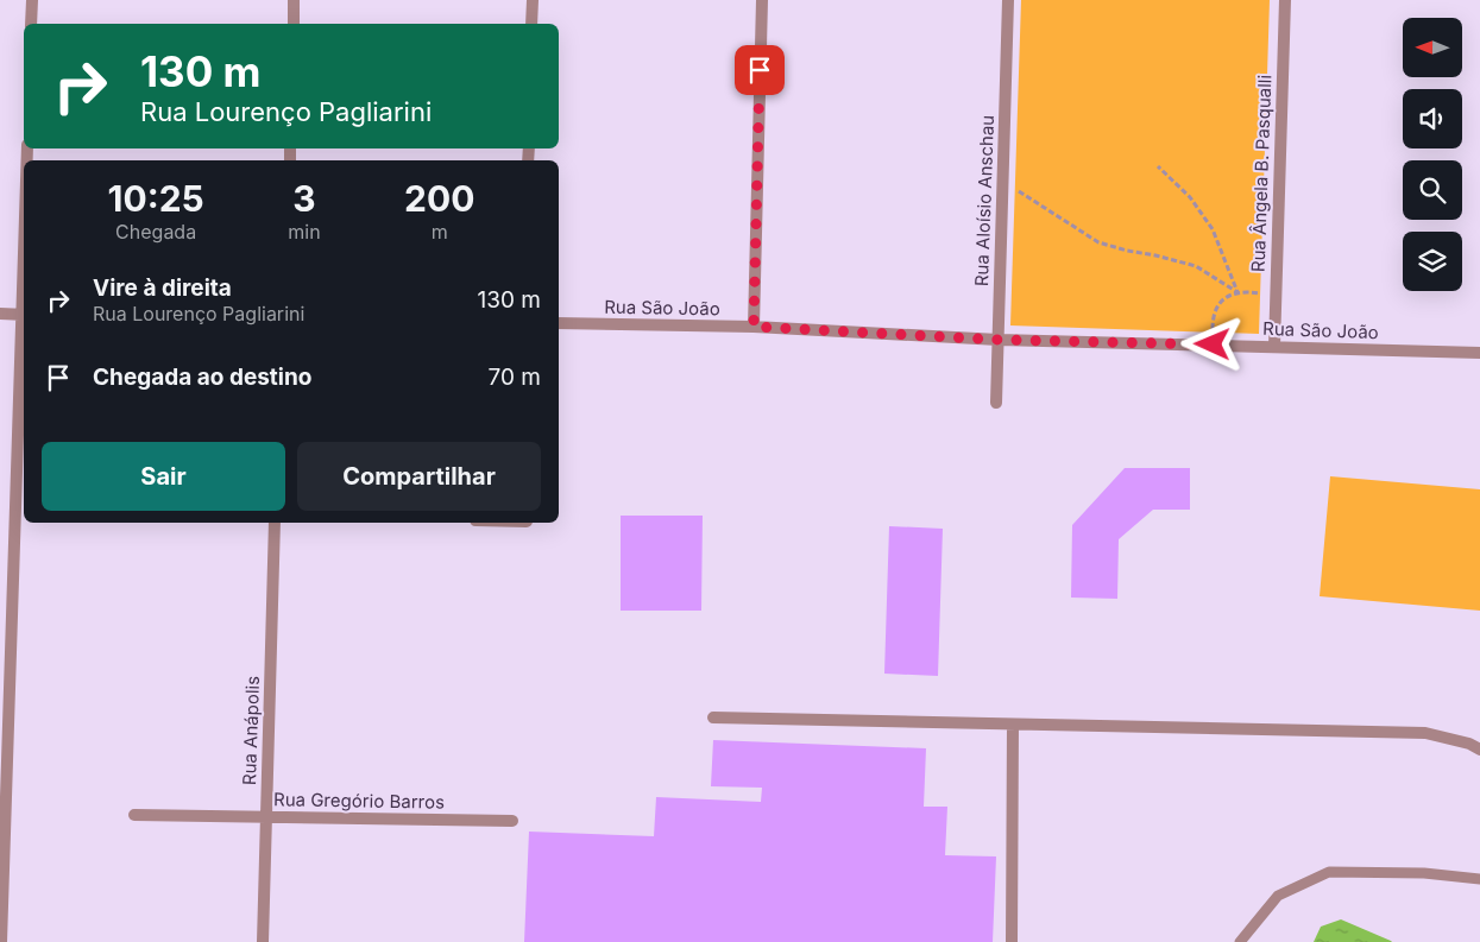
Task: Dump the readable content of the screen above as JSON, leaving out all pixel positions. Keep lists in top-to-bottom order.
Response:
{
  "streets": {
    "street": [
      "Rua Ângela B. Pasqualli",
      "Rua Aloísio Anschau",
      "Rua São João",
      "Rua Anápolis",
      "Rua Gregório Barros"
    ]
  },
  "crossings": [
    ["Rua Ângela B. Pasqualli", "Rua São João"],
    ["Rua Aloísio Anschau", "Rua São João"],
    ["Rua Anápolis", "Rua Gregório Barros"]
  ],
  "north": "left",
  "page": {
    "turn": ["130 m", "Rua Lourenço Pagliarini"],
    "eta": [
      "10:25",
      "Chegada",
      "3",
      "min",
      "200",
      "m"
    ],
    "list": [
      {
        "name": "Vire à direita",
        "note": "Rua Lourenço Pagliarini",
        "value": "130 m"
      },
      {
        "name": "Chegada ao destino",
        "value": "70 m"
      }
    ],
    "buttons": ["Sair", "Compartilhar"]
  }
}
